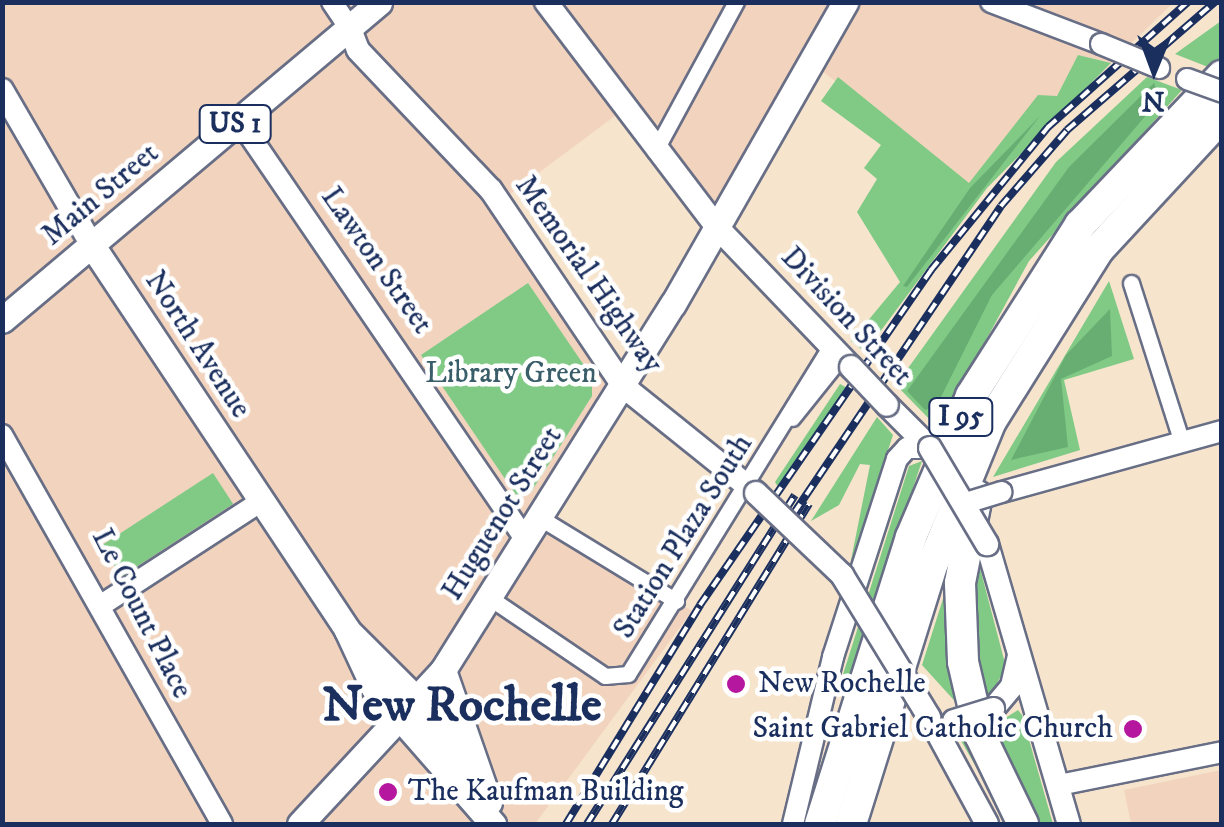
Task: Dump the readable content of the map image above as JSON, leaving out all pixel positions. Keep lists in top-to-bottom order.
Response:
{
  "streets": {
    "highway": ["I 95"],
    "main road": [
      "US 1",
      "Main Street",
      "Memorial Highway",
      "Division Street",
      "North Avenue",
      "Huguenot Street"
    ],
    "street": ["Lawton Street", "Station Plaza South", "Le Count Place"]
  },
  "crossings": [
    ["Main Street", "Lawton Street"],
    ["Main Street", "Memorial Highway"],
    ["Main Street", "North Avenue"],
    ["Lawton Street", "Huguenot Street"],
    ["Memorial Highway", "Huguenot Street"],
    ["Memorial Highway", "Station Plaza South"],
    ["Division Street", "Huguenot Street"],
    ["Division Street", "Station Plaza South"],
    ["North Avenue", "Huguenot Street"],
    ["Huguenot Street", "Station Plaza South"]
  ],
  "districts": ["New Rochelle"],
  "parks": ["Library Green"],
  "places": ["New Rochelle", "Saint Gabriel Catholic Church", "The Kaufman Building"],
  "north": "bottom"
}
